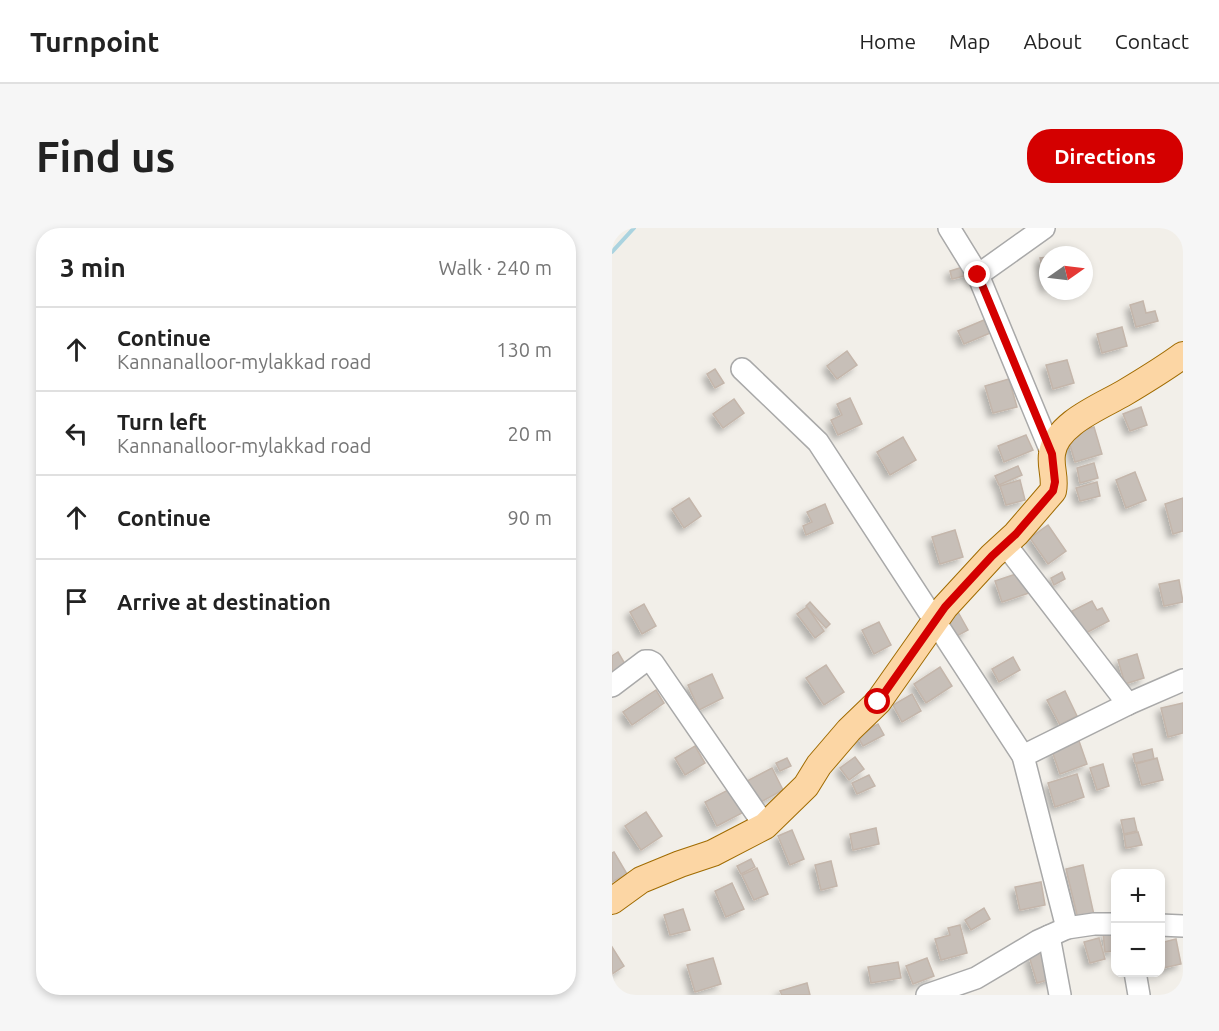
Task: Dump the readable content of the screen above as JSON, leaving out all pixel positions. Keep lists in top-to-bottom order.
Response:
{
  "north": "right",
  "page": {
    "header": "Turnpoint",
    "nav": [
      "Home",
      "Map",
      "About",
      "Contact"
    ],
    "buttons": "Directions",
    "title": "Find us",
    "heading": ["3 min", "Walk · 240 m"],
    "list": [
      ["Continue", "Kannanalloor-mylakkad road", "130 m"],
      ["Turn left", "Kannanalloor-mylakkad road", "20 m"],
      ["Continue", "90 m"],
      "Arrive at destination"
    ],
    "map_buttons": ["+", "−"]
  }
}
